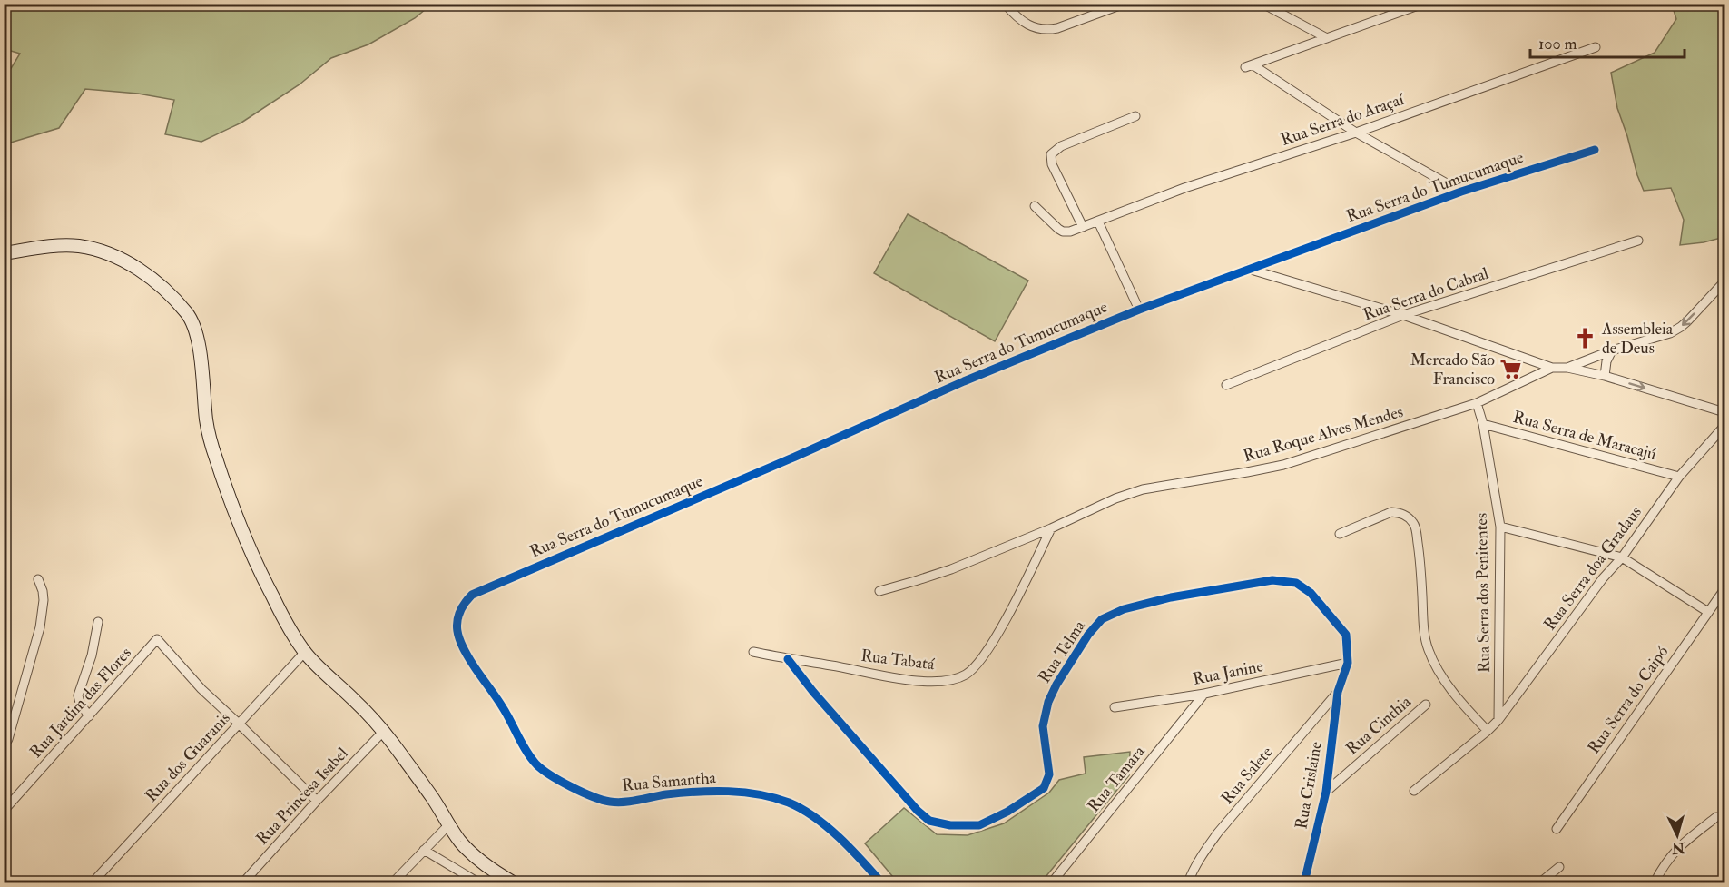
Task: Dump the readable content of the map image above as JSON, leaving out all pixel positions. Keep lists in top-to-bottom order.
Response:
{
  "streets": {
    "street": [
      "Rua Serra do Araçaí",
      "Rua Serra do Tumucumaque",
      "Rua Serra do Cabral",
      "Rua Roque Alves Mendes",
      "Rua Serra de Maracajú",
      "Rua Serra doa Gradaus",
      "Rua Serra dos Penitentes",
      "Rua Telma",
      "Rua Tabatá",
      "Rua Janine",
      "Rua Serra do Caipó",
      "Rua Jardim das Flores",
      "Rua Cinthia",
      "Rua dos Guaranis",
      "Rua Salete",
      "Rua Tamara",
      "Rua Samantha",
      "Rua Crislaine",
      "Rua Princesa Isabel"
    ]
  },
  "crossings": [
    ["Rua Serra do Tumucumaque", "Rua Samantha"],
    ["Rua Roque Alves Mendes", "Rua Serra dos Penitentes"],
    ["Rua Roque Alves Mendes", "Rua Tabatá"],
    ["Rua Serra de Maracajú", "Rua Serra doa Gradaus"],
    ["Rua Serra de Maracajú", "Rua Serra dos Penitentes"],
    ["Rua Serra doa Gradaus", "Rua Serra dos Penitentes"],
    ["Rua Telma", "Rua Tabatá"],
    ["Rua Telma", "Rua Janine"],
    ["Rua Telma", "Rua Salete"],
    ["Rua Telma", "Rua Crislaine"],
    ["Rua Janine", "Rua Tamara"],
    ["Rua Jardim das Flores", "Rua dos Guaranis"],
    ["Rua Cinthia", "Rua Crislaine"],
    ["Rua Salete", "Rua Crislaine"]
  ],
  "places": {
    "church": ["Assembleia de Deus"],
    "supermarket": ["Mercado São Francisco"]
  },
  "scale_bar": "100 m",
  "north": "bottom"
}
